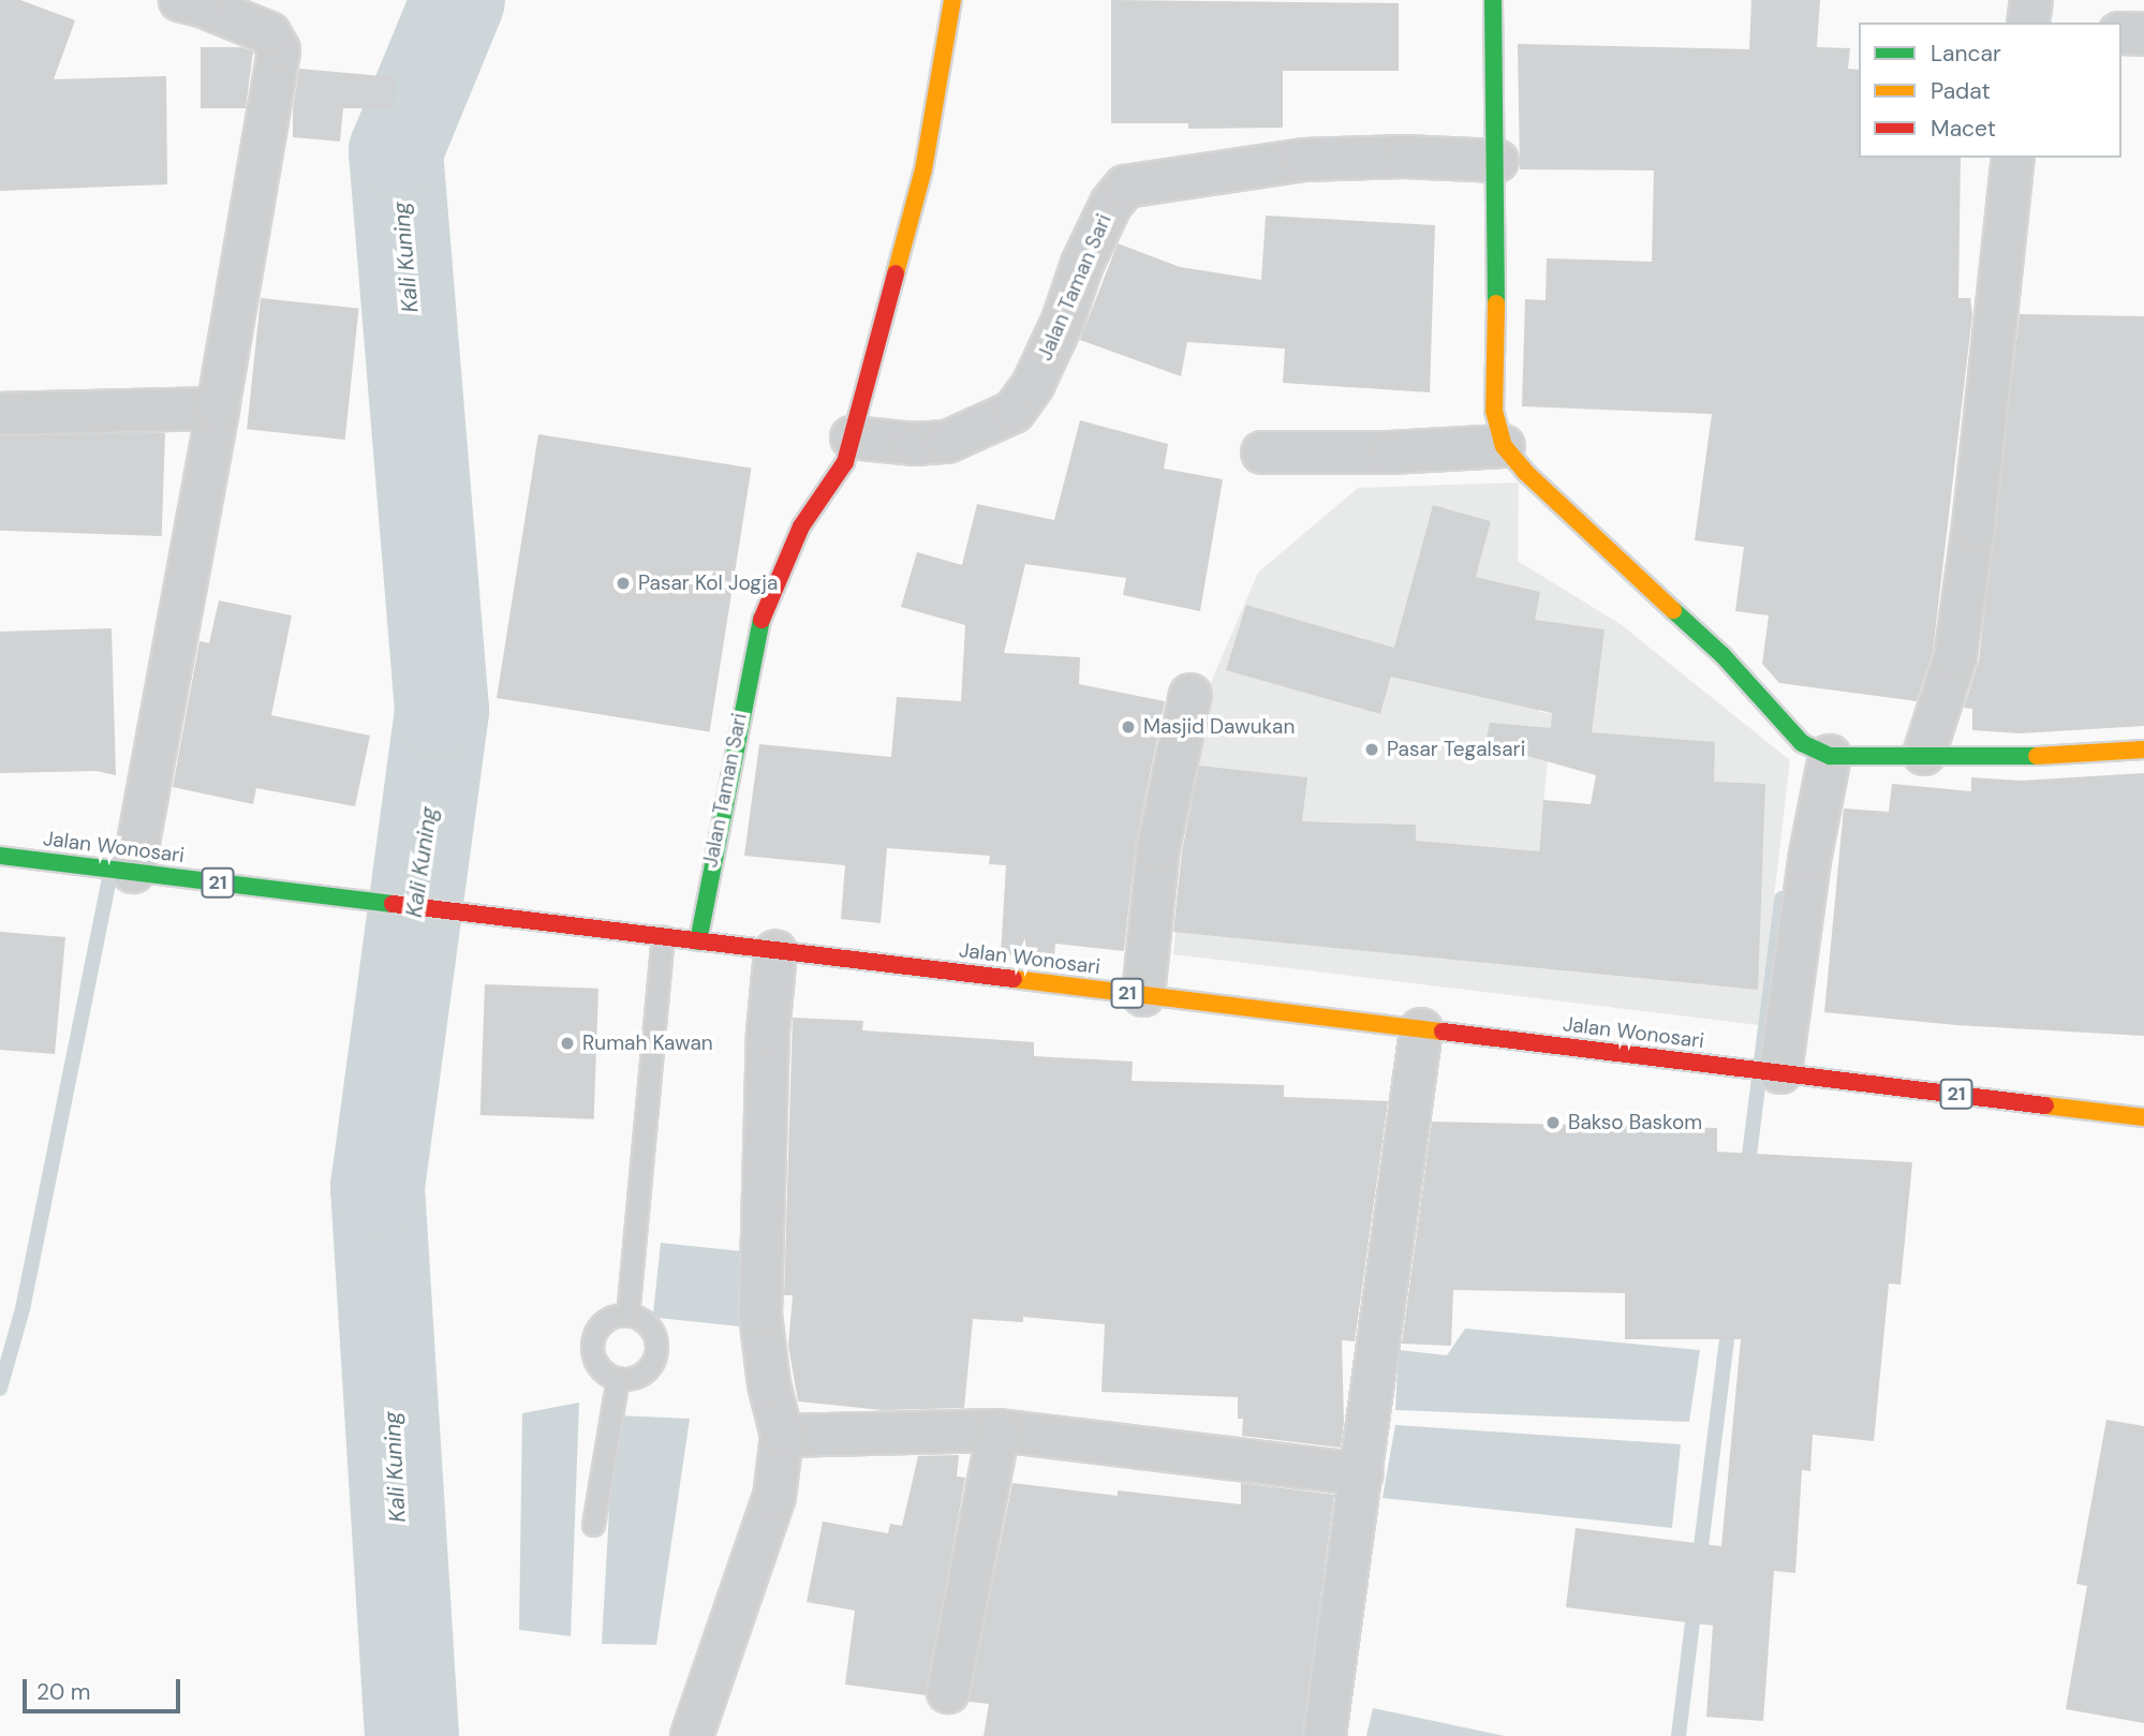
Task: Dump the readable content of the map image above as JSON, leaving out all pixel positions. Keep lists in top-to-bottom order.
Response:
{
  "streets": {
    "main road": ["Jalan Taman Sari", "Jalan Wonosari", "21"]
  },
  "crossings": [
    ["Jalan Taman Sari", "Jalan Wonosari"]
  ],
  "water": ["Kali Kuning"],
  "places": [
    "Pasar Kol Jogja",
    "Masjid Dawukan",
    "Pasar Tegalsari",
    "Rumah Kawan",
    "Bakso Baskom"
  ],
  "legend": ["Lancar", "Padat", "Macet"],
  "scale_bar": "20 m"
}
